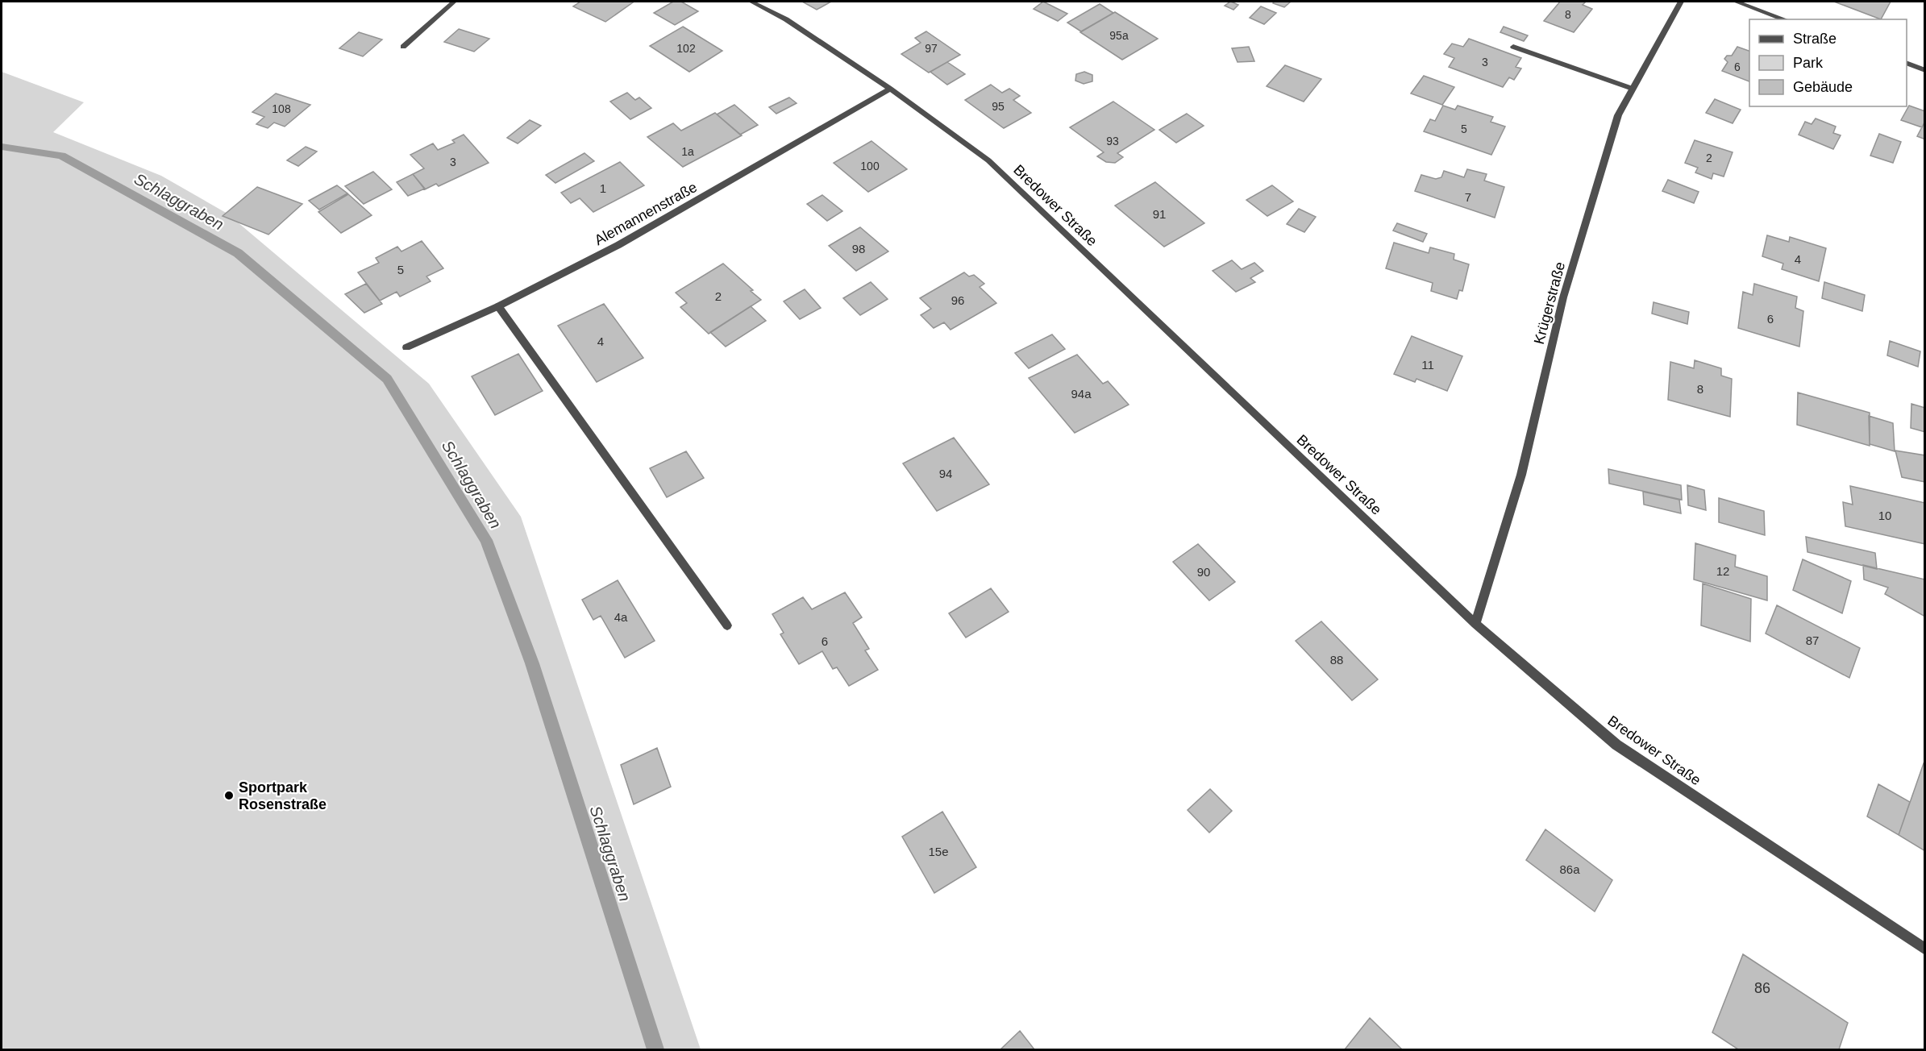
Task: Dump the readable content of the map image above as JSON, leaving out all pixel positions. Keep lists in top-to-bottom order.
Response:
{
  "streets": {
    "street": ["Bredower Straße", "Alemannenstraße", "Krügerstraße"]
  },
  "crossings": [
    ["Bredower Straße", "Alemannenstraße"],
    ["Bredower Straße", "Krügerstraße"]
  ],
  "water": ["Schlaggraben"],
  "places": ["Sportpark Rosenstraße"],
  "house_numbers": [
    "8",
    "95a",
    "102",
    "97",
    "3",
    "6",
    "95",
    "108",
    "5",
    "93",
    "1a",
    "2",
    "3",
    "100",
    "1",
    "7",
    "91",
    "98",
    "4",
    "5",
    "2",
    "96",
    "6",
    "4",
    "11",
    "8",
    "94a",
    "94",
    "10",
    "12",
    "90",
    "4a",
    "87",
    "6",
    "88",
    "15e",
    "86a",
    "86"
  ],
  "legend": ["Straße", "Park", "Gebäude"]
}
